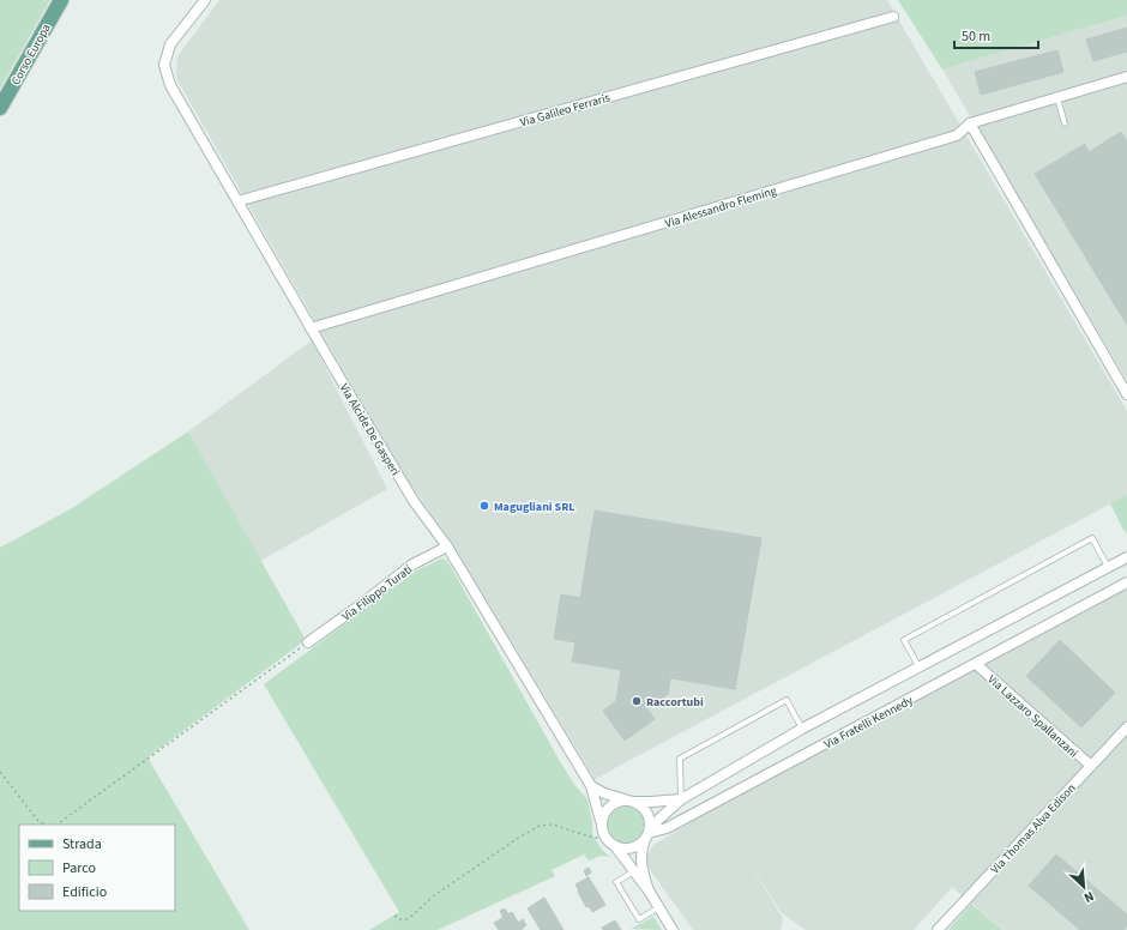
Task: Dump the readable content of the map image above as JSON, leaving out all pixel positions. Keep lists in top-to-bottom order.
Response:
{
  "streets": {
    "main road": ["Corso Europa"],
    "street": [
      "Via Galileo Ferraris",
      "Via Alessandro Fleming",
      "Via Alcide De Gasperi",
      "Via Filippo Turati",
      "Via Lazzaro Spallanzani",
      "Via Fratelli Kennedy",
      "Via Thomas Alva Edison"
    ]
  },
  "crossings": [
    ["Via Galileo Ferraris", "Via Alcide De Gasperi"],
    ["Via Alessandro Fleming", "Via Alcide De Gasperi"],
    ["Via Alcide De Gasperi", "Via Filippo Turati"],
    ["Via Alcide De Gasperi", "Via Fratelli Kennedy"],
    ["Via Lazzaro Spallanzani", "Via Fratelli Kennedy"],
    ["Via Lazzaro Spallanzani", "Via Thomas Alva Edison"]
  ],
  "places": ["Magugliani SRL", "Raccortubi"],
  "legend": ["Strada", "Parco", "Edificio"],
  "scale_bar": "50 m",
  "north": "bottom right"
}
